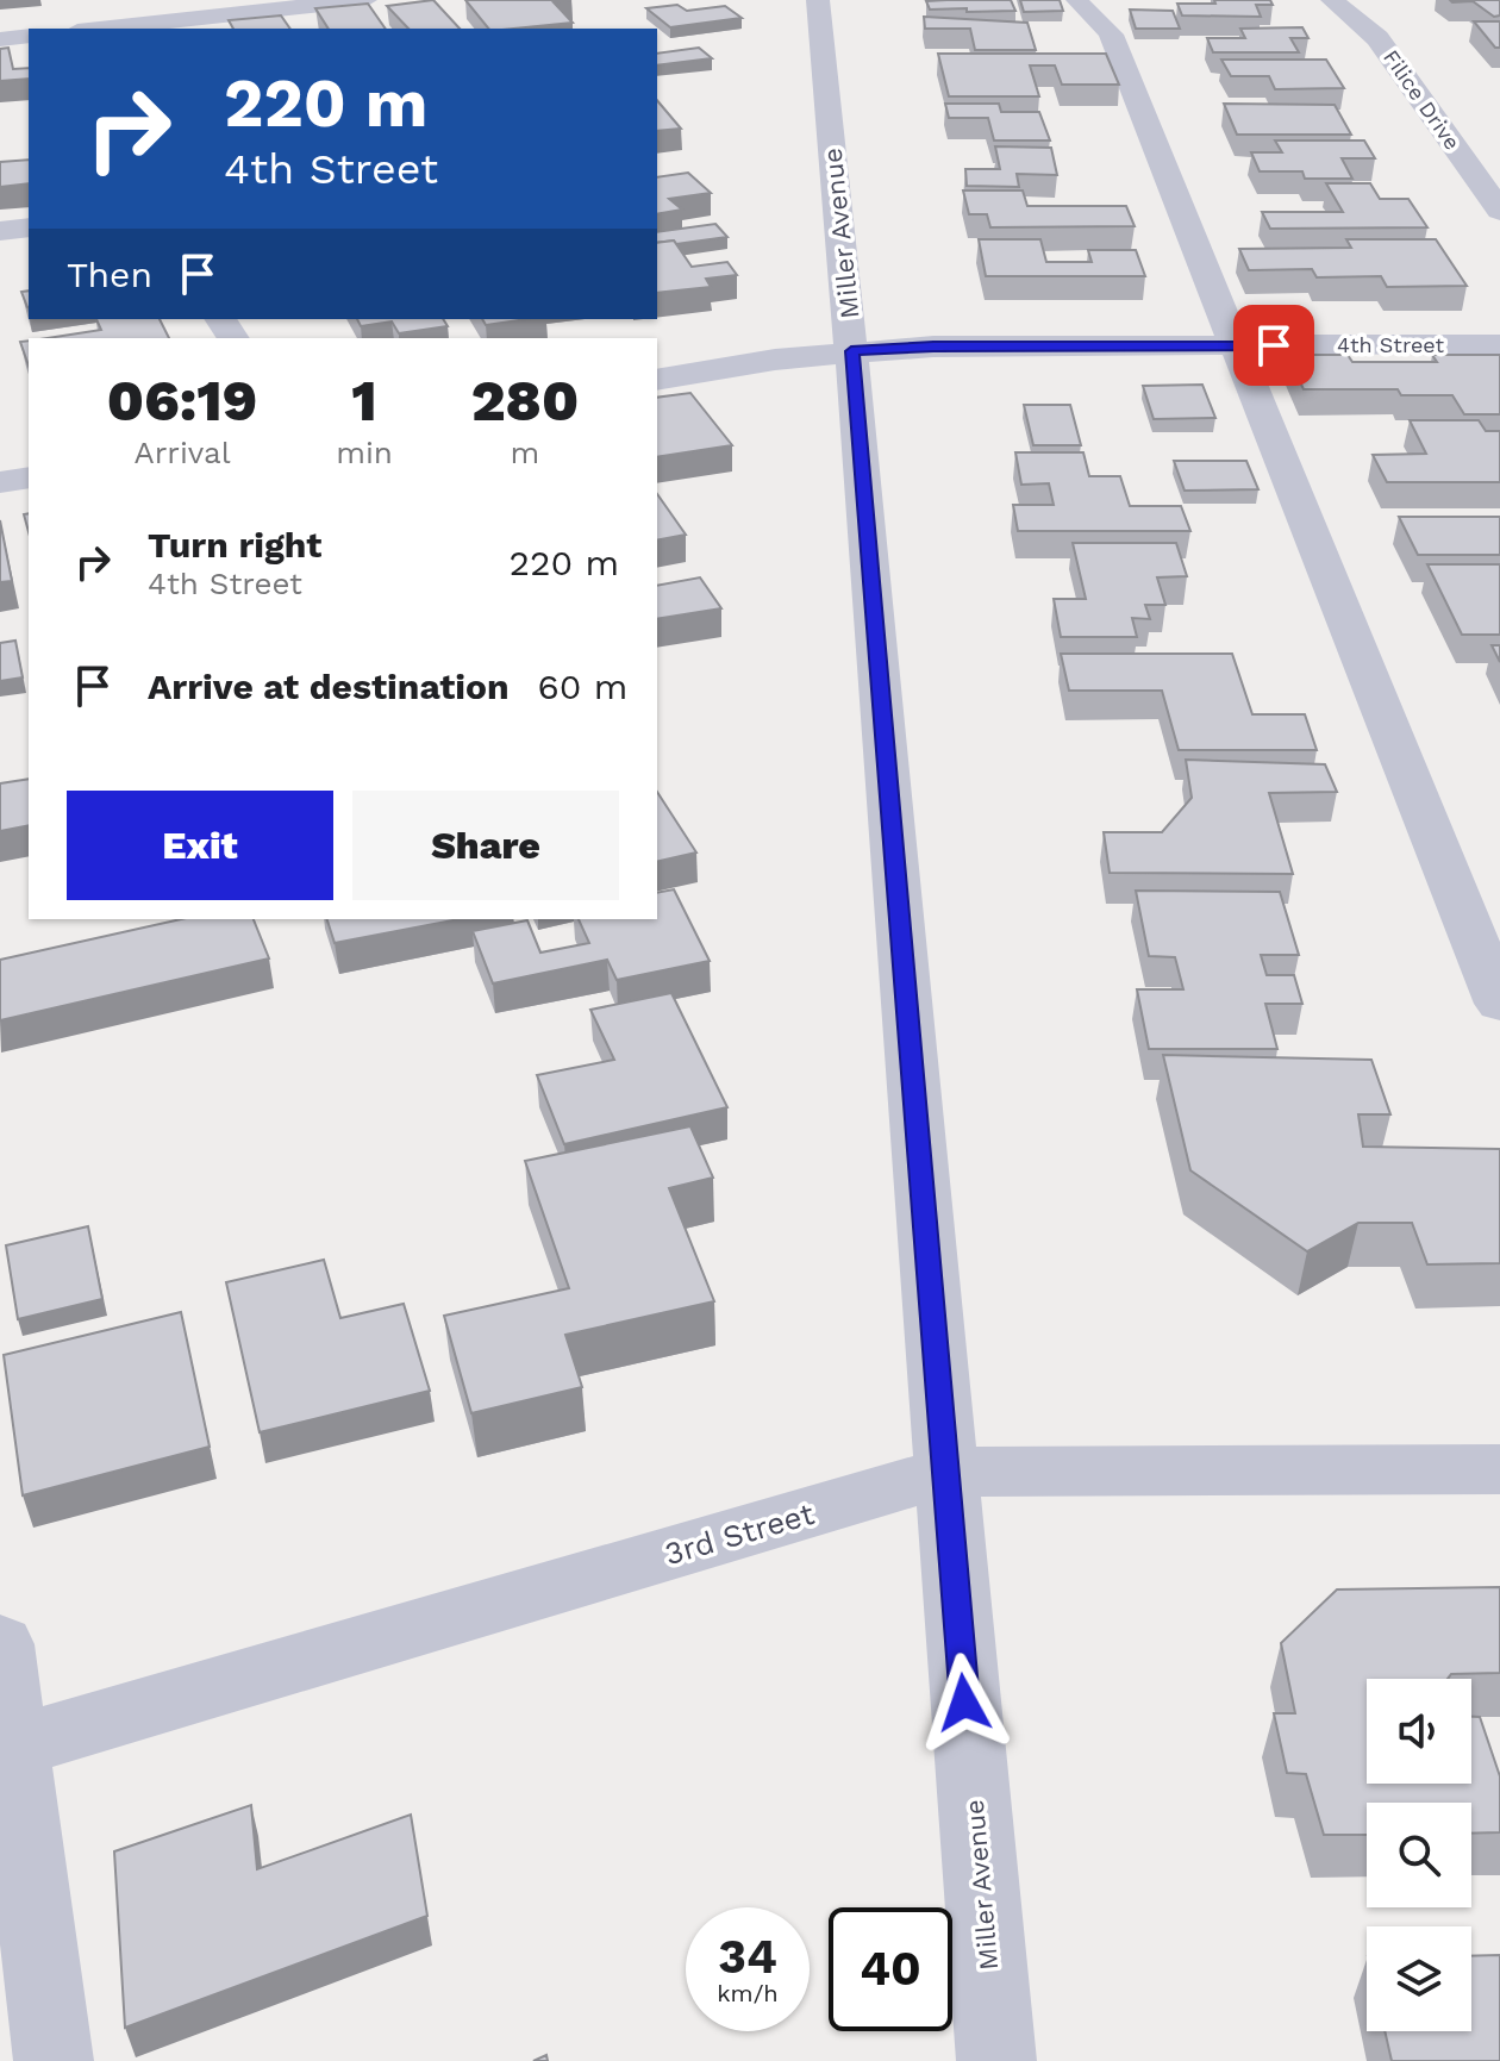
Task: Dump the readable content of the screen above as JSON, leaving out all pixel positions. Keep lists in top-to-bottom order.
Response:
{
  "streets": {
    "street": [
      "Filice Drive",
      "Miller Avenue",
      "4th Street",
      "3rd Street"
    ]
  },
  "crossings": [
    ["Miller Avenue", "4th Street"],
    ["Miller Avenue", "3rd Street"]
  ],
  "page": {
    "turn": ["220 m", "4th Street"],
    "then": "Then",
    "eta": [
      "06:19",
      "Arrival",
      "1",
      "min",
      "280",
      "m"
    ],
    "list": [
      {
        "name": "Turn right",
        "note": "4th Street",
        "value": "220 m"
      },
      {
        "name": "Arrive at destination",
        "value": "60 m"
      }
    ],
    "buttons": ["Exit", "Share"],
    "speed": "34 km/h",
    "limit": "40"
  }
}
